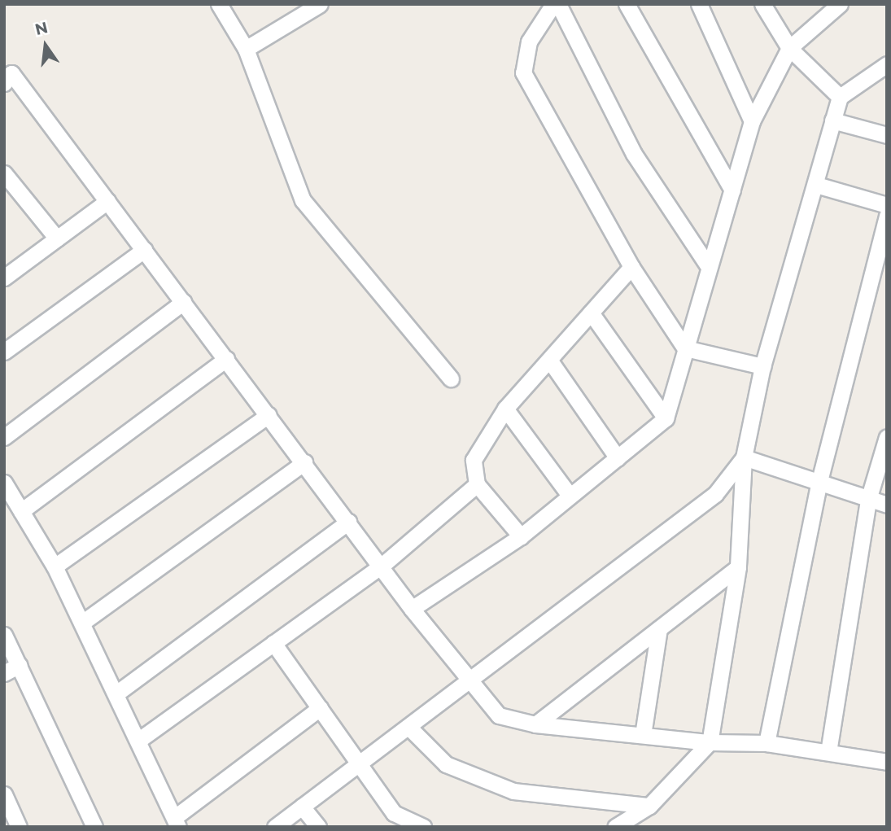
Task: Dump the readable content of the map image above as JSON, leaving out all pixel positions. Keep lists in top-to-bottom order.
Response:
{
  "north": "top"
}
